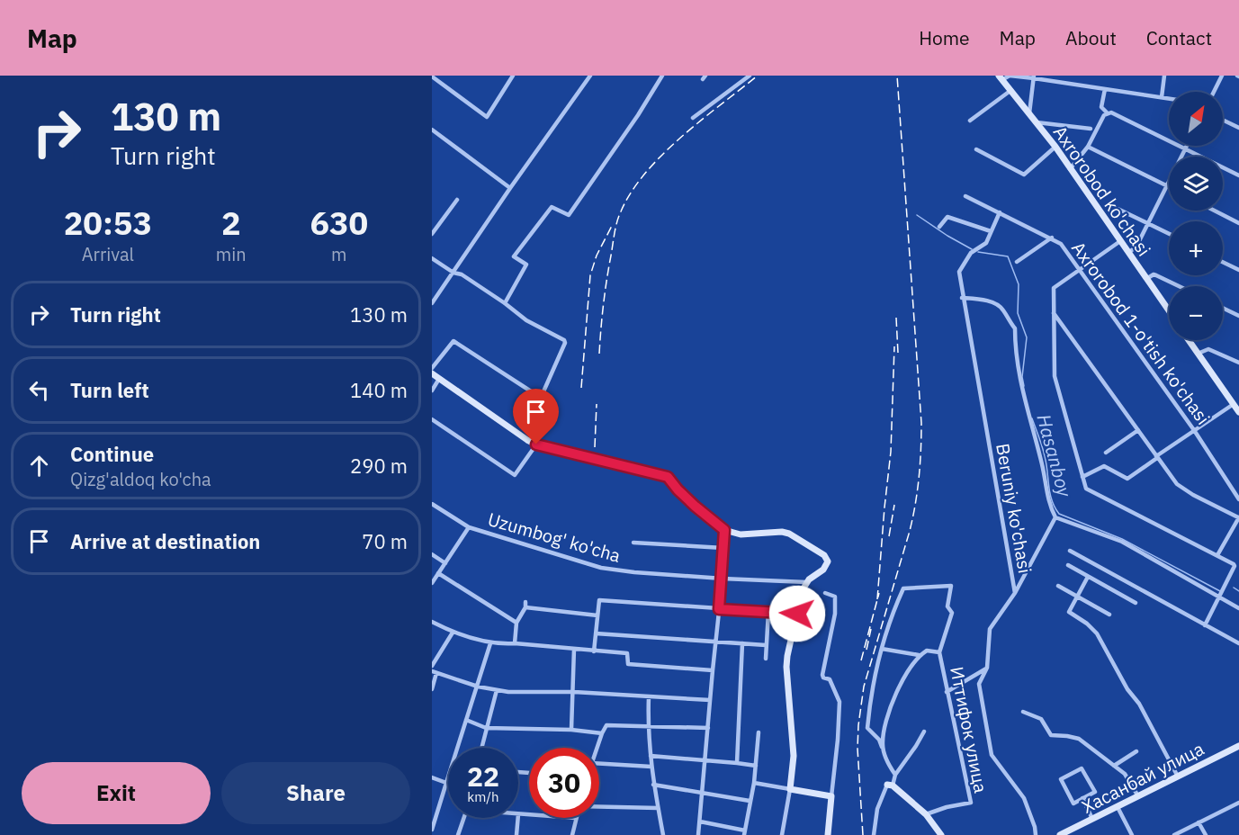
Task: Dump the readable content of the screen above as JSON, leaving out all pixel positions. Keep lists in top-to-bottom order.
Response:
{
  "streets": {
    "street": [
      "Axrorobod ko'chasi",
      "Axrorobod 1-o'tish ko'chasi",
      "Beruniy ko'chasi",
      "Uzumbog' ko'cha",
      "Иттифок улица",
      "Хасанбай улица"
    ]
  },
  "crossings": [
    ["Axrorobod 1-o'tish ko'chasi", "Beruniy ko'chasi"]
  ],
  "water": ["Hasanboy"],
  "north": "top right",
  "page": {
    "header": "Map",
    "nav": [
      "Home",
      "Map",
      "About",
      "Contact"
    ],
    "turn": ["130 m", "Turn right"],
    "map_buttons": ["+", "−"],
    "eta": [
      "20:53",
      "Arrival",
      "2",
      "min",
      "630",
      "m"
    ],
    "list": [
      {
        "name": "Turn right",
        "value": "130 m"
      },
      {
        "name": "Turn left",
        "value": "140 m"
      },
      {
        "name": "Continue",
        "note": "Qizg'aldoq ko'cha",
        "value": "290 m"
      },
      {
        "name": "Arrive at destination",
        "value": "70 m"
      }
    ],
    "speed": "22 km/h",
    "limit": "30",
    "buttons": ["Exit", "Share"]
  }
}
